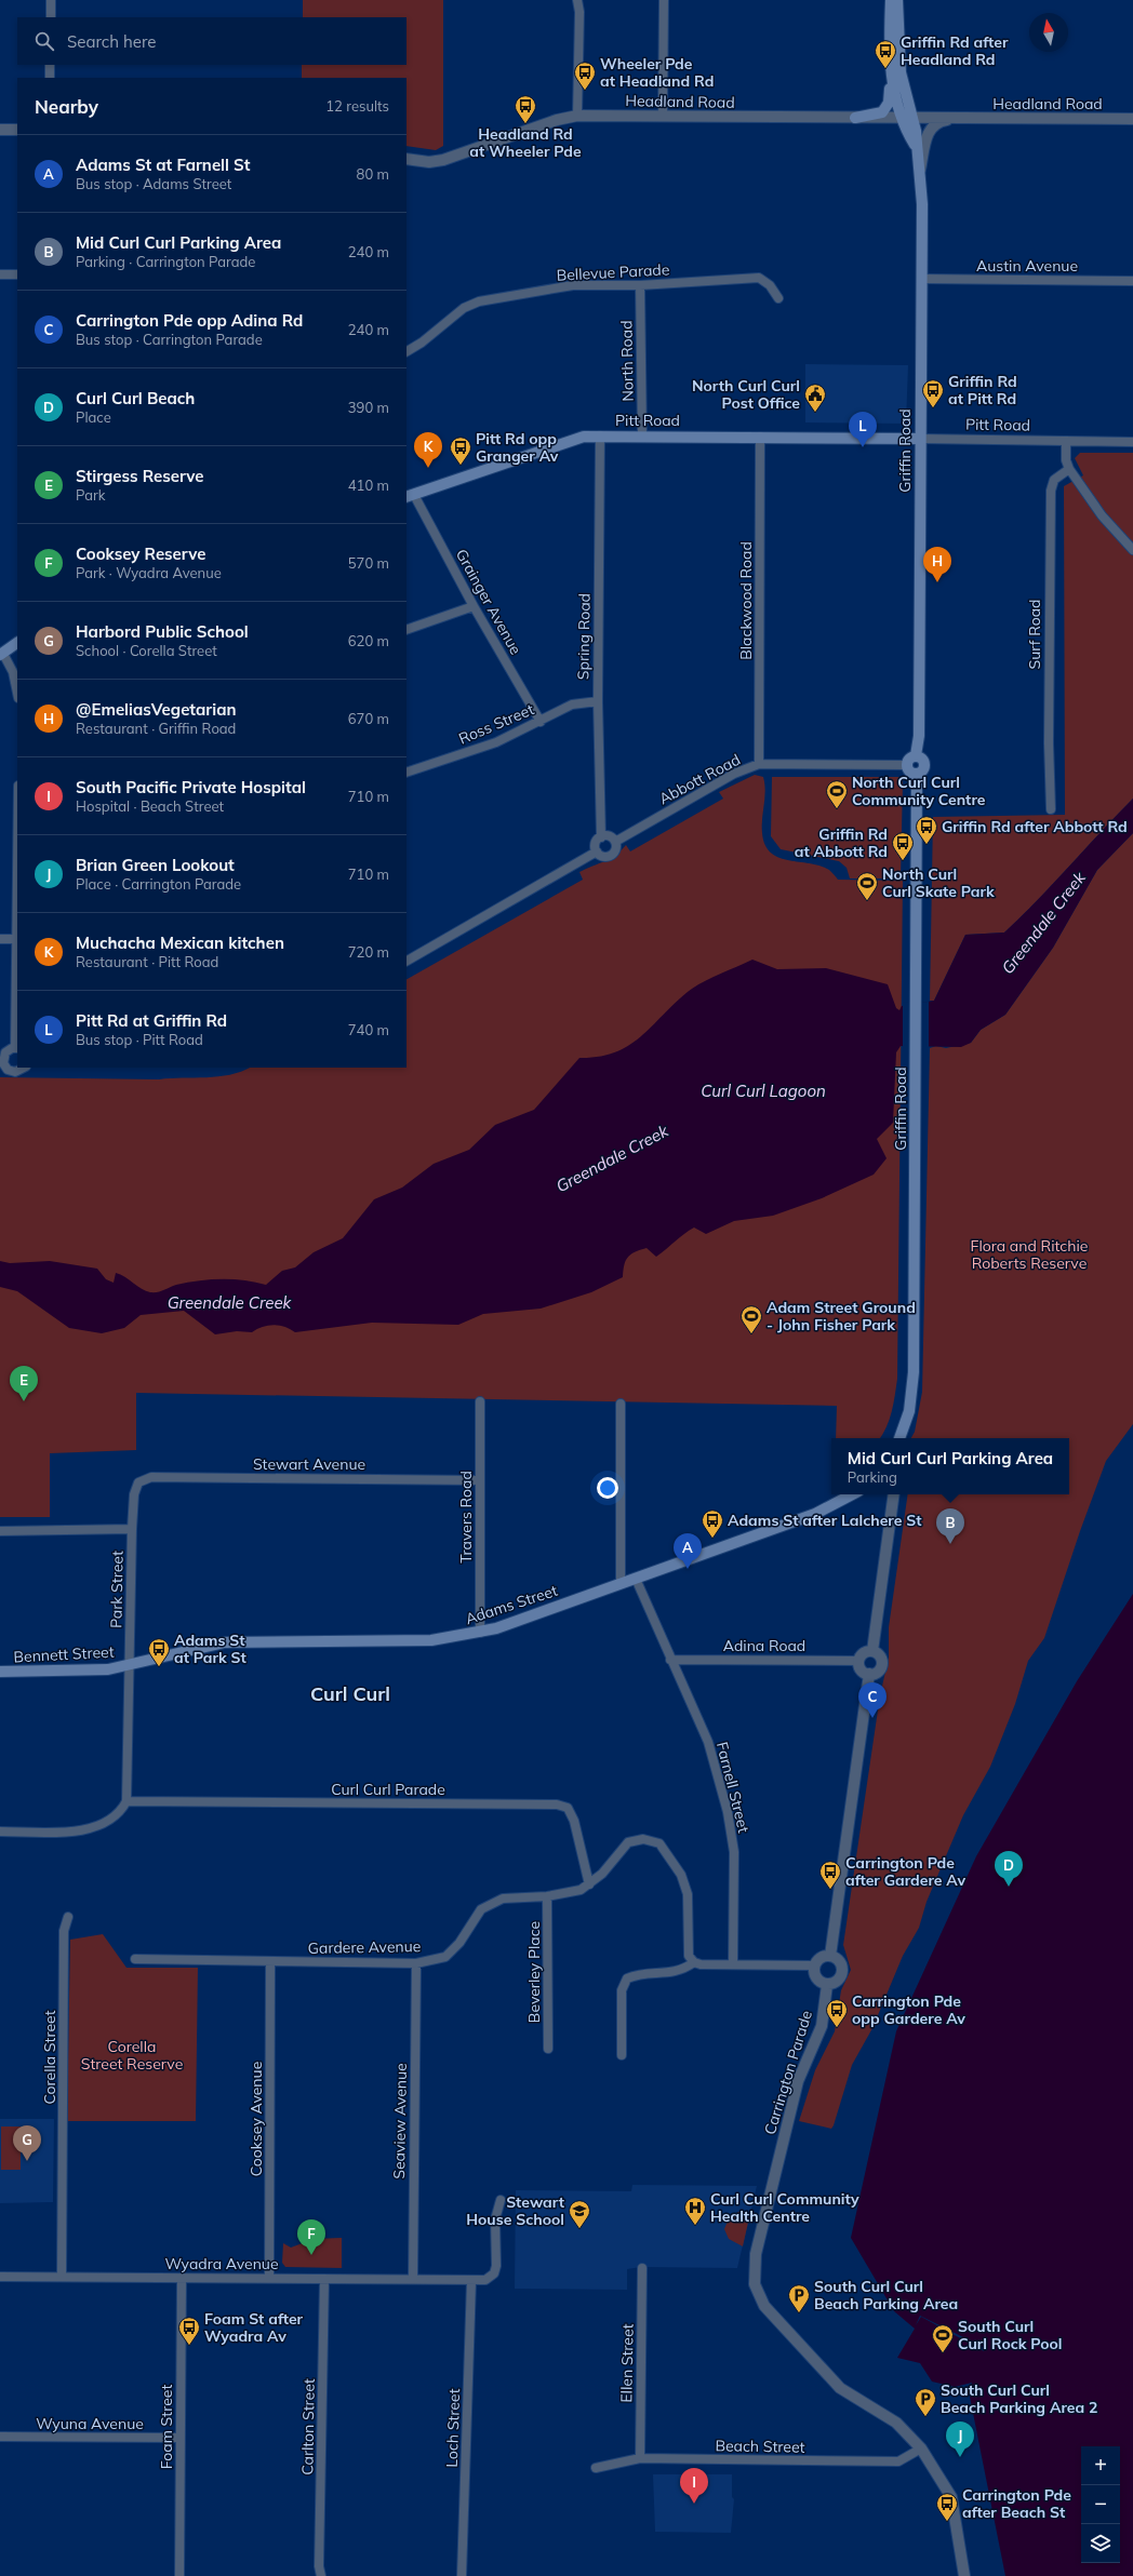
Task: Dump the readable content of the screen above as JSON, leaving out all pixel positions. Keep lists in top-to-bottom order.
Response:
{
  "streets": {
    "main road": [
      "Pitt Road",
      "Griffin Road",
      "Adams Street",
      "Bennett Street"
    ],
    "street": [
      "Headland Road",
      "Austin Avenue",
      "Bellevue Parade",
      "North Road",
      "Blackwood Road",
      "Grainger Avenue",
      "Surf Road",
      "Spring Road",
      "Ross Street",
      "Abbott Road",
      "Stewart Avenue",
      "Travers Road",
      "Park Street",
      "Adina Road",
      "Farnell Street",
      "Curl Curl Parade",
      "Gardere Avenue",
      "Beverley Place",
      "Corella Street",
      "Carrington Parade",
      "Cooksey Avenue",
      "Seaview Avenue",
      "Wyadra Avenue",
      "Ellen Street",
      "Wyuna Avenue",
      "Foam Street",
      "Carlton Street",
      "Loch Street",
      "Beach Street"
    ]
  },
  "crossings": [
    ["Headland Road", "Griffin Road"],
    ["Austin Avenue", "Griffin Road"],
    ["Bellevue Parade", "North Road"],
    ["North Road", "Pitt Road"],
    ["Pitt Road", "Griffin Road"],
    ["Pitt Road", "Blackwood Road"],
    ["Pitt Road", "Grainger Avenue"],
    ["Pitt Road", "Spring Road"],
    ["Griffin Road", "Abbott Road"],
    ["Blackwood Road", "Abbott Road"],
    ["Grainger Avenue", "Ross Street"],
    ["Spring Road", "Ross Street"],
    ["Spring Road", "Abbott Road"],
    ["Stewart Avenue", "Travers Road"],
    ["Stewart Avenue", "Park Street"],
    ["Travers Road", "Adams Street"],
    ["Park Street", "Adams Street"],
    ["Park Street", "Bennett Street"],
    ["Park Street", "Curl Curl Parade"],
    ["Adams Street", "Bennett Street"],
    ["Adams Street", "Farnell Street"],
    ["Adina Road", "Farnell Street"],
    ["Curl Curl Parade", "Gardere Avenue"],
    ["Gardere Avenue", "Beverley Place"],
    ["Gardere Avenue", "Cooksey Avenue"],
    ["Gardere Avenue", "Seaview Avenue"],
    ["Corella Street", "Wyadra Avenue"],
    ["Carrington Parade", "Beach Street"],
    ["Cooksey Avenue", "Wyadra Avenue"],
    ["Seaview Avenue", "Wyadra Avenue"],
    ["Wyadra Avenue", "Foam Street"],
    ["Wyadra Avenue", "Carlton Street"],
    ["Wyadra Avenue", "Loch Street"],
    ["Ellen Street", "Beach Street"],
    ["Wyuna Avenue", "Foam Street"]
  ],
  "districts": ["Curl Curl"],
  "water": ["Greendale Creek", "Curl Curl Lagoon"],
  "parks": ["Flora and Ritchie Roberts Reserve", "Corella Street Reserve"],
  "places": {
    "bus stop": [
      "Griffin Rd after Headland Rd",
      "Wheeler Pde at Headland Rd",
      "Headland Rd at Wheeler Pde",
      "Griffin Rd at Pitt Rd",
      "Pitt Rd opp Granger Av",
      "Griffin Rd after Abbott Rd",
      "Griffin Rd at Abbott Rd",
      "Adams St after Lalchere St",
      "Adams St at Park St",
      "Carrington Pde after Gardere Av",
      "Carrington Pde opp Gardere Av",
      "Foam St after Wyadra Av",
      "Carrington Pde after Beach St"
    ],
    "public building": ["North Curl Curl Post Office"],
    "sports": [
      "North Curl Curl Community Centre",
      "North Curl Curl Skate Park",
      "Adam Street Ground - John Fisher Park",
      "South Curl Curl Rock Pool"
    ],
    "hospital": ["Curl Curl Community Health Centre"],
    "school or university": ["Stewart House School"],
    "parking": ["South Curl Curl Beach Parking Area", "South Curl Curl Beach Parking Area 2"]
  },
  "north": "top",
  "page": {
    "search": "Search here",
    "heading": ["Nearby", "12 results"],
    "list": [
      {
        "mark": "A",
        "name": "Adams St at Farnell St",
        "note": "Bus stop · Adams Street",
        "value": "80 m"
      },
      {
        "mark": "B",
        "name": "Mid Curl Curl Parking Area",
        "note": "Parking · Carrington Parade",
        "value": "240 m"
      },
      {
        "mark": "C",
        "name": "Carrington Pde opp Adina Rd",
        "note": "Bus stop · Carrington Parade",
        "value": "240 m"
      },
      {
        "mark": "D",
        "name": "Curl Curl Beach",
        "note": "Place",
        "value": "390 m"
      },
      {
        "mark": "E",
        "name": "Stirgess Reserve",
        "note": "Park",
        "value": "410 m"
      },
      {
        "mark": "F",
        "name": "Cooksey Reserve",
        "note": "Park · Wyadra Avenue",
        "value": "570 m"
      },
      {
        "mark": "G",
        "name": "Harbord Public School",
        "note": "School · Corella Street",
        "value": "620 m"
      },
      {
        "mark": "H",
        "name": "@EmeliasVegetarian",
        "note": "Restaurant · Griffin Road",
        "value": "670 m"
      },
      {
        "mark": "I",
        "name": "South Pacific Private Hospital",
        "note": "Hospital · Beach Street",
        "value": "710 m"
      },
      {
        "mark": "J",
        "name": "Brian Green Lookout",
        "note": "Place · Carrington Parade",
        "value": "710 m"
      },
      {
        "mark": "K",
        "name": "Muchacha Mexican kitchen",
        "note": "Restaurant · Pitt Road",
        "value": "720 m"
      },
      {
        "mark": "L",
        "name": "Pitt Rd at Griffin Rd",
        "note": "Bus stop · Pitt Road",
        "value": "740 m"
      }
    ],
    "pins": [
      "L",
      "K",
      "H",
      "E",
      "B",
      "A",
      "C",
      "D",
      "G",
      "F",
      "J",
      "I"
    ],
    "popup": ["Mid Curl Curl Parking Area", "Parking"],
    "map_buttons": ["+", "−"]
  }
}
